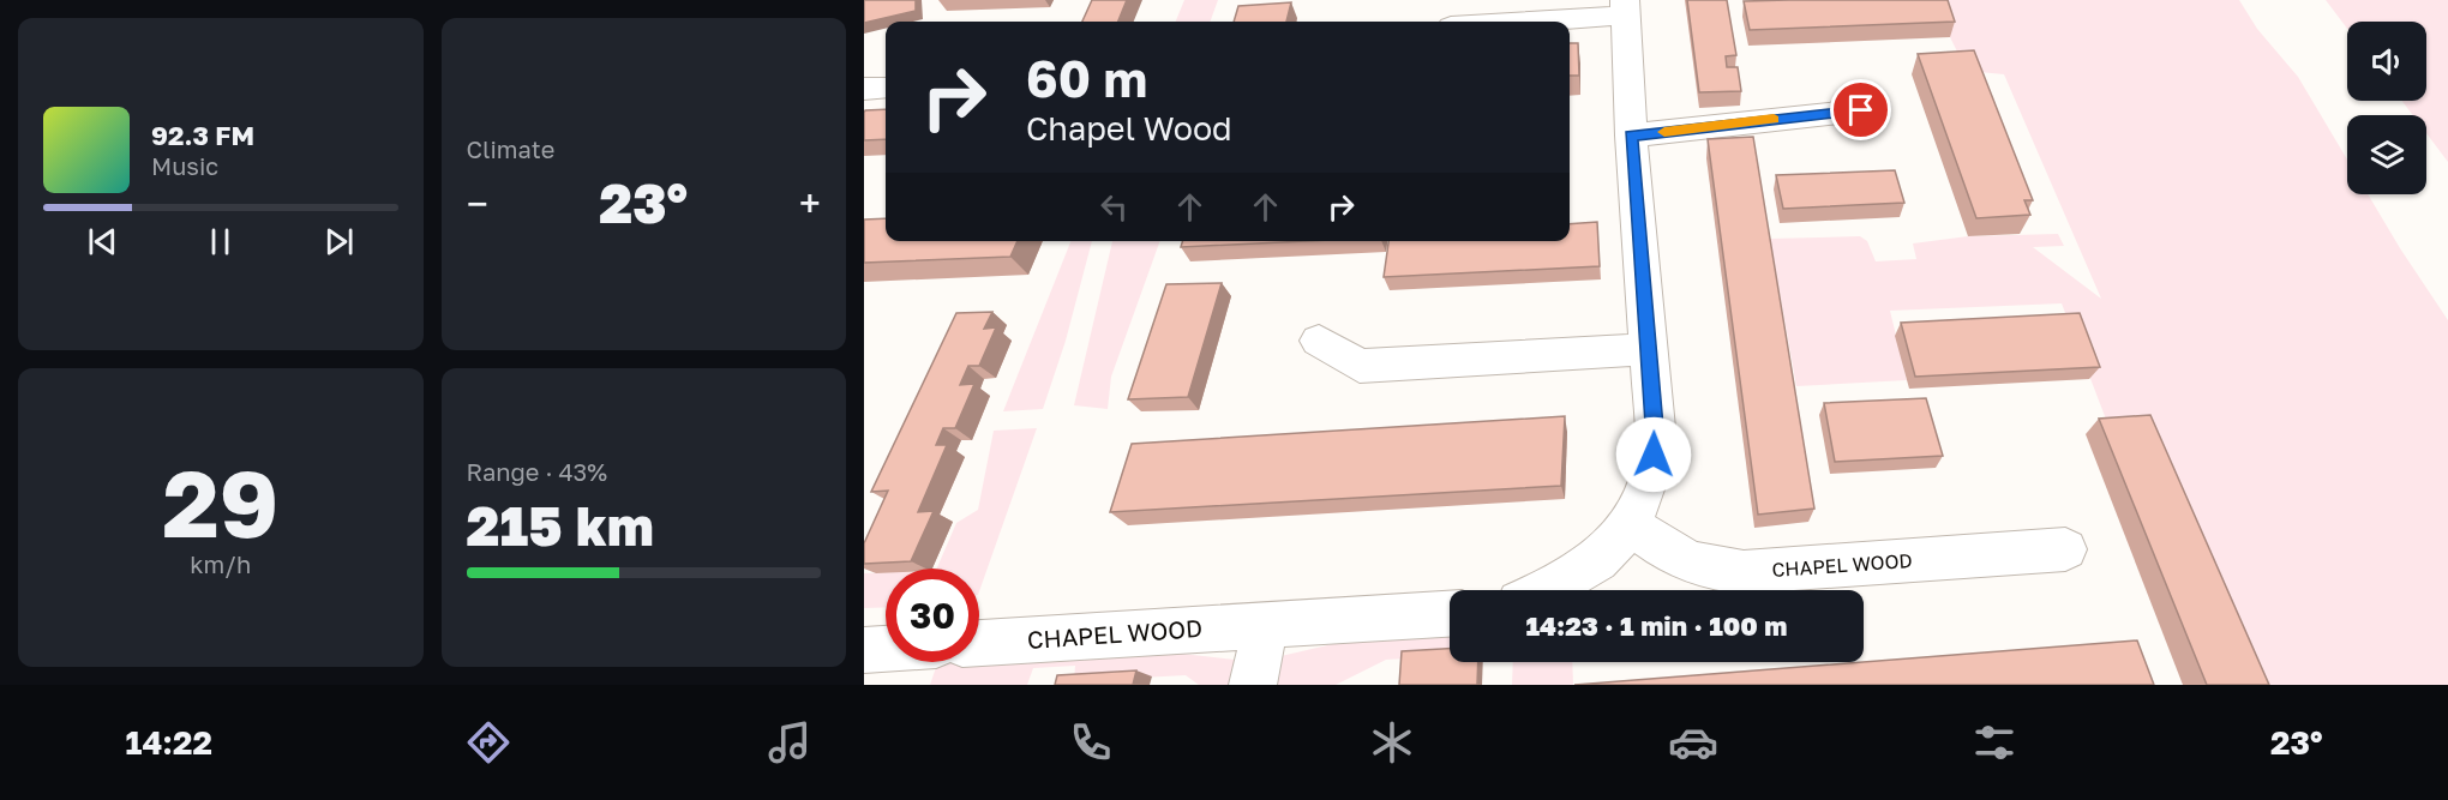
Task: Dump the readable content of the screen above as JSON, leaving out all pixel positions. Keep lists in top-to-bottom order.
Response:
{
  "streets": {
    "street": ["CHAPEL WOOD"]
  },
  "page": {
    "tile": [
      "Climate",
      ["29", "km/h"],
      ["Range · 43%", "215 km"]
    ],
    "turn": ["60 m", "Chapel Wood"],
    "song": ["92.3 FM", "Music"],
    "heat": ["−", "23°", "+"],
    "limit": "30",
    "trip": "14:23 · 1 min · 100 m",
    "tabs": ["14:22", "23°"]
  }
}
